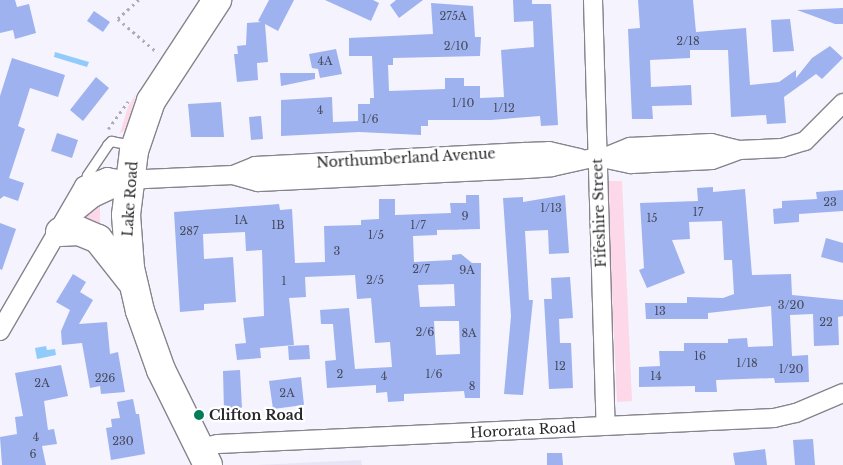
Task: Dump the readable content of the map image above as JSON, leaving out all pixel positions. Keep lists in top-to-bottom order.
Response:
{
  "streets": {
    "main road": ["Lake Road"],
    "street": ["Northumberland Avenue", "Fifeshire Street", "Hororata Road"]
  },
  "crossings": [
    ["Northumberland Avenue", "Lake Road"],
    ["Northumberland Avenue", "Fifeshire Street"],
    ["Lake Road", "Hororata Road"],
    ["Fifeshire Street", "Hororata Road"]
  ],
  "places": ["Clifton Road"],
  "house_numbers": [
    "275A",
    "2/18",
    "2/10",
    "4A",
    "1/10",
    "1/12",
    "4",
    "1/6",
    "23",
    "1/13",
    "17",
    "9",
    "15",
    "1A",
    "1B",
    "1/7",
    "287",
    "1/5",
    "3",
    "2/7",
    "9A",
    "2/5",
    "1",
    "3/20",
    "13",
    "22",
    "2/6",
    "8A",
    "16",
    "1/18",
    "12",
    "1/20",
    "2",
    "1/6",
    "4",
    "14",
    "226",
    "2A",
    "8",
    "2A",
    "4",
    "230",
    "6"
  ]
}
